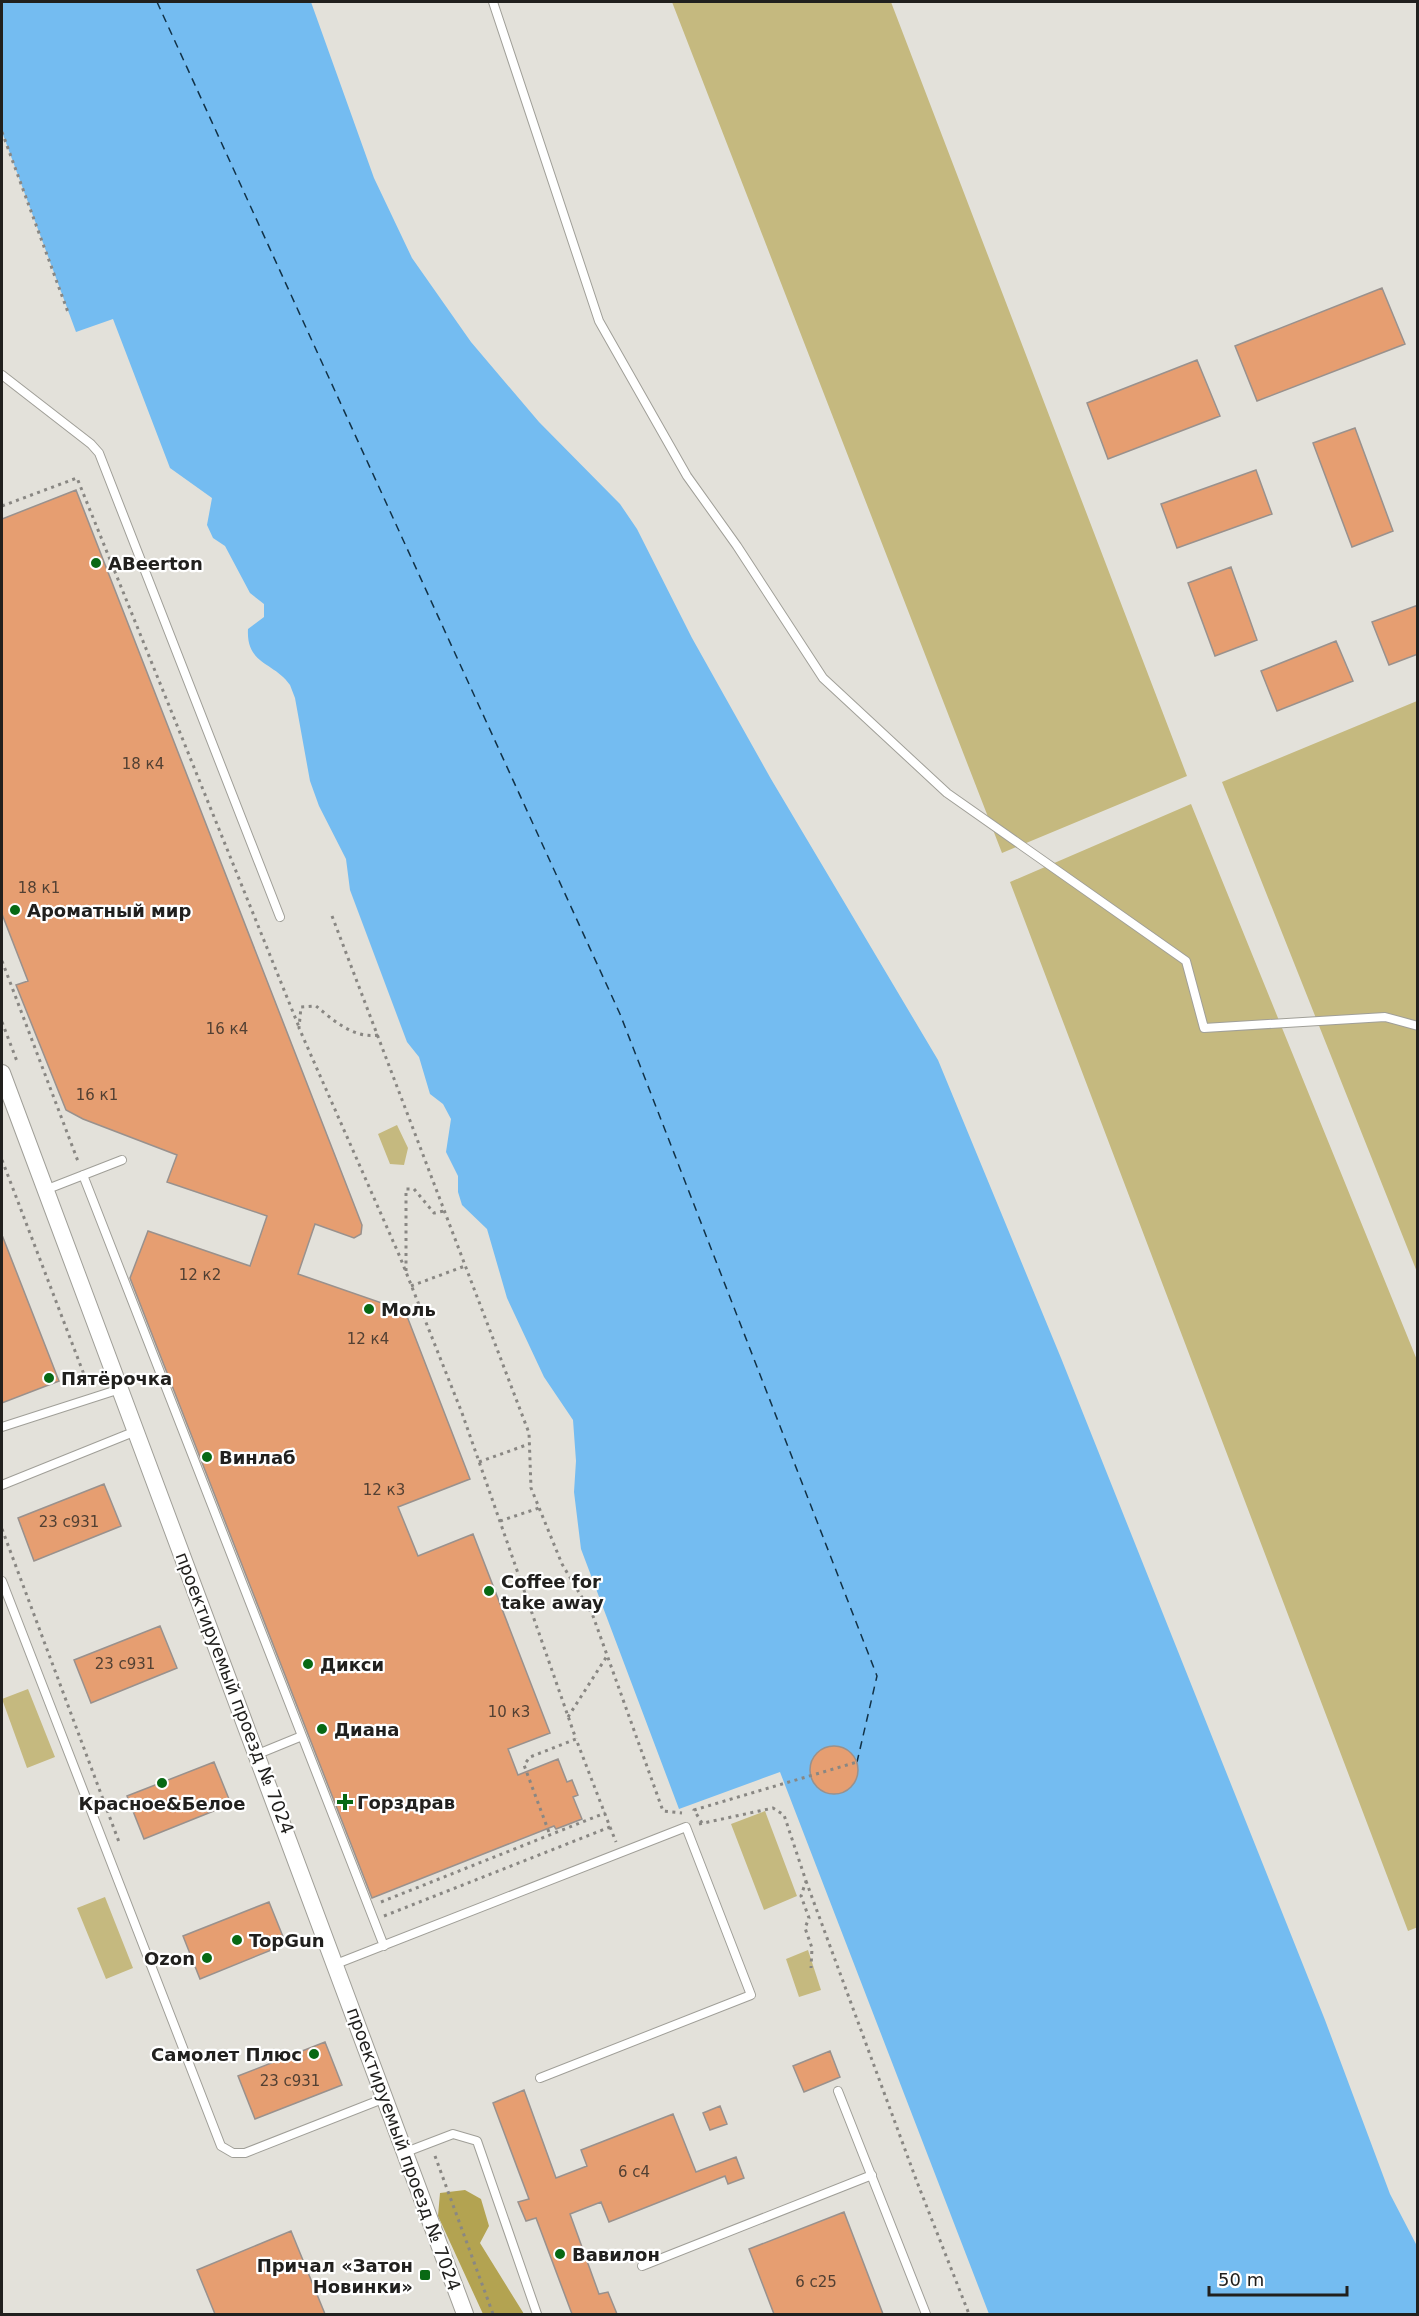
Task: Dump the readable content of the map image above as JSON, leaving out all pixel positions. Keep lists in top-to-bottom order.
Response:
{
  "streets": {
    "street": ["проектируемый проезд № 7024"]
  },
  "places": {
    "other": [
      "ABeerton",
      "Ароматный мир",
      "Моль",
      "Пятёрочка",
      "Винлаб",
      "Coffee for take away",
      "Дикси",
      "Диана",
      "Красное&Белое",
      "TopGun",
      "Ozon",
      "Самолет Плюс",
      "Вавилон"
    ],
    "health": ["Горздрав"],
    "transit": ["Причал «Затон Новинки»"]
  },
  "house_numbers": [
    "18 к4",
    "18 к1",
    "16 к4",
    "16 к1",
    "12 к2",
    "12 к4",
    "12 к3",
    "23 с931",
    "23 с931",
    "10 к3",
    "23 с931",
    "6 с4",
    "6 с25"
  ],
  "scale_bar": "50 m"
}
